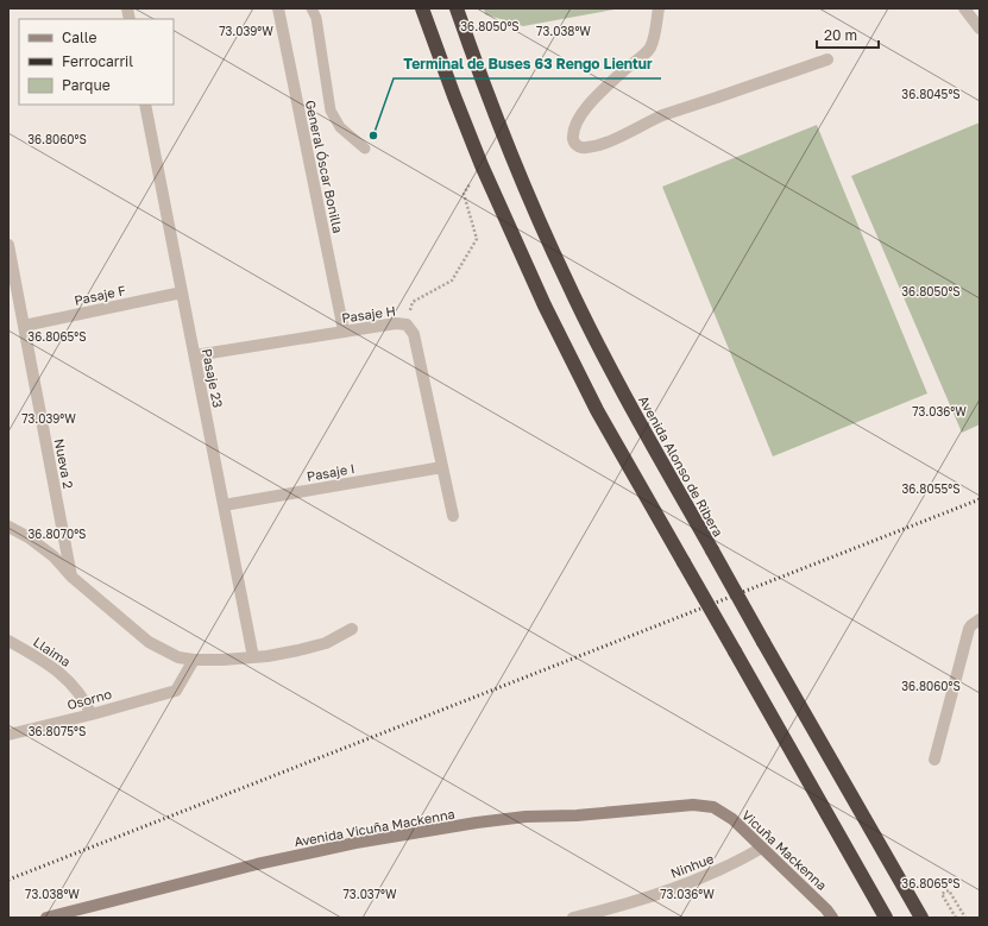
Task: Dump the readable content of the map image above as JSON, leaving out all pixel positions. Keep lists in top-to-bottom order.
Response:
{
  "streets": {
    "highway": ["Avenida Alonso de Ribera"],
    "street": [
      "General Óscar Bonilla",
      "Pasaje F",
      "Pasaje H",
      "Pasaje 23",
      "Nueva 2",
      "Pasaje I",
      "Llaima",
      "Osorno",
      "Avenida Vicuña Mackenna",
      "Vicuña Mackenna",
      "Ninhue"
    ]
  },
  "crossings": [
    ["General Óscar Bonilla", "Pasaje H"],
    ["Pasaje F", "Pasaje 23"],
    ["Pasaje F", "Nueva 2"],
    ["Pasaje H", "Pasaje 23"],
    ["Pasaje H", "Pasaje I"],
    ["Pasaje 23", "Pasaje I"],
    ["Llaima", "Osorno"],
    ["Avenida Vicuña Mackenna", "Vicuña Mackenna"],
    ["Vicuña Mackenna", "Ninhue"]
  ],
  "places": ["Terminal de Buses 63 Rengo Lientur"],
  "legend": ["Calle", "Ferrocarril", "Parque"],
  "scale_bar": "20 m",
  "coordinates": [
    "36.8050°S",
    "73.039°W",
    "73.038°W",
    "36.8045°S",
    "36.8060°S",
    "36.8065°S",
    "73.036°W",
    "36.8055°S",
    "36.8070°S",
    "36.8075°S",
    "73.037°W"
  ]
}
